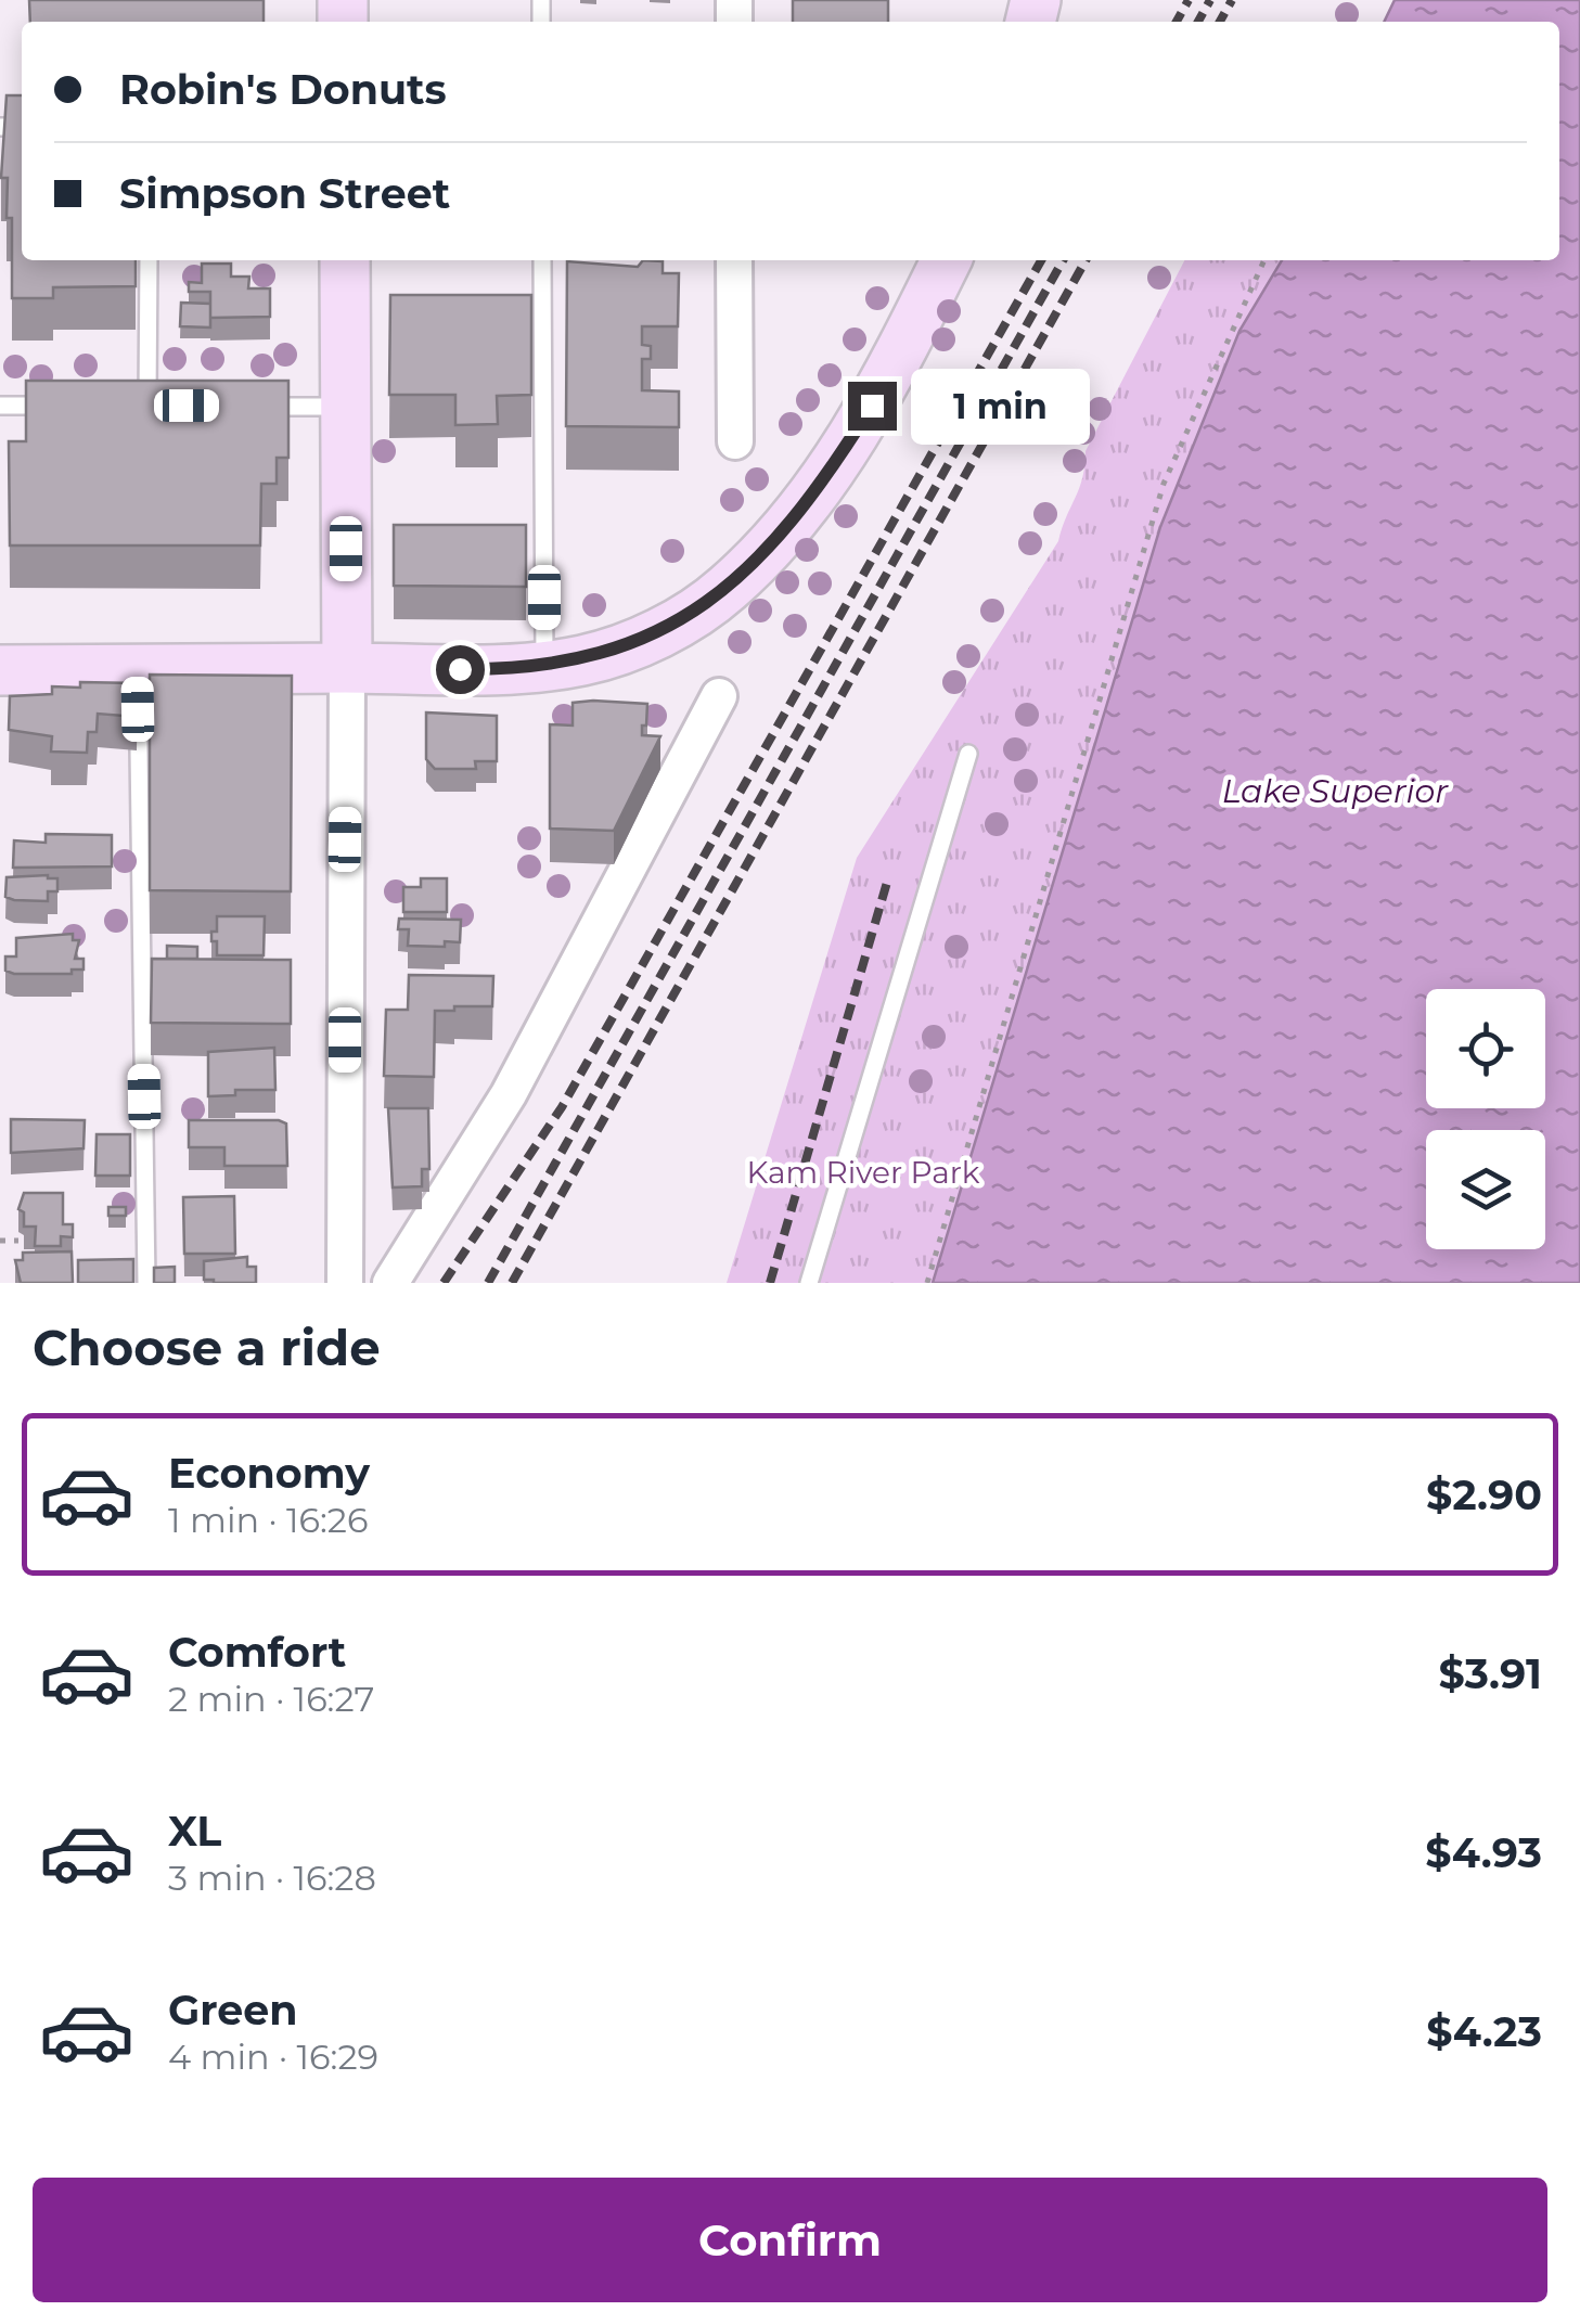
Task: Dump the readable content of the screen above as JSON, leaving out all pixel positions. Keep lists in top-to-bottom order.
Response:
{
  "water": ["Lake Superior"],
  "parks": ["Kam River Park"],
  "page": {
    "banner": ["Robin's Donuts", "Simpson Street"],
    "bubble": "1 min",
    "heading": "Choose a ride",
    "list": [
      {
        "name": "Economy",
        "note": "1 min · 16:26",
        "value": "$2.90"
      },
      {
        "name": "Comfort",
        "note": "2 min · 16:27",
        "value": "$3.91"
      },
      {
        "name": "XL",
        "note": "3 min · 16:28",
        "value": "$4.93"
      },
      {
        "name": "Green",
        "note": "4 min · 16:29",
        "value": "$4.23"
      }
    ],
    "buttons": "Confirm"
  }
}
